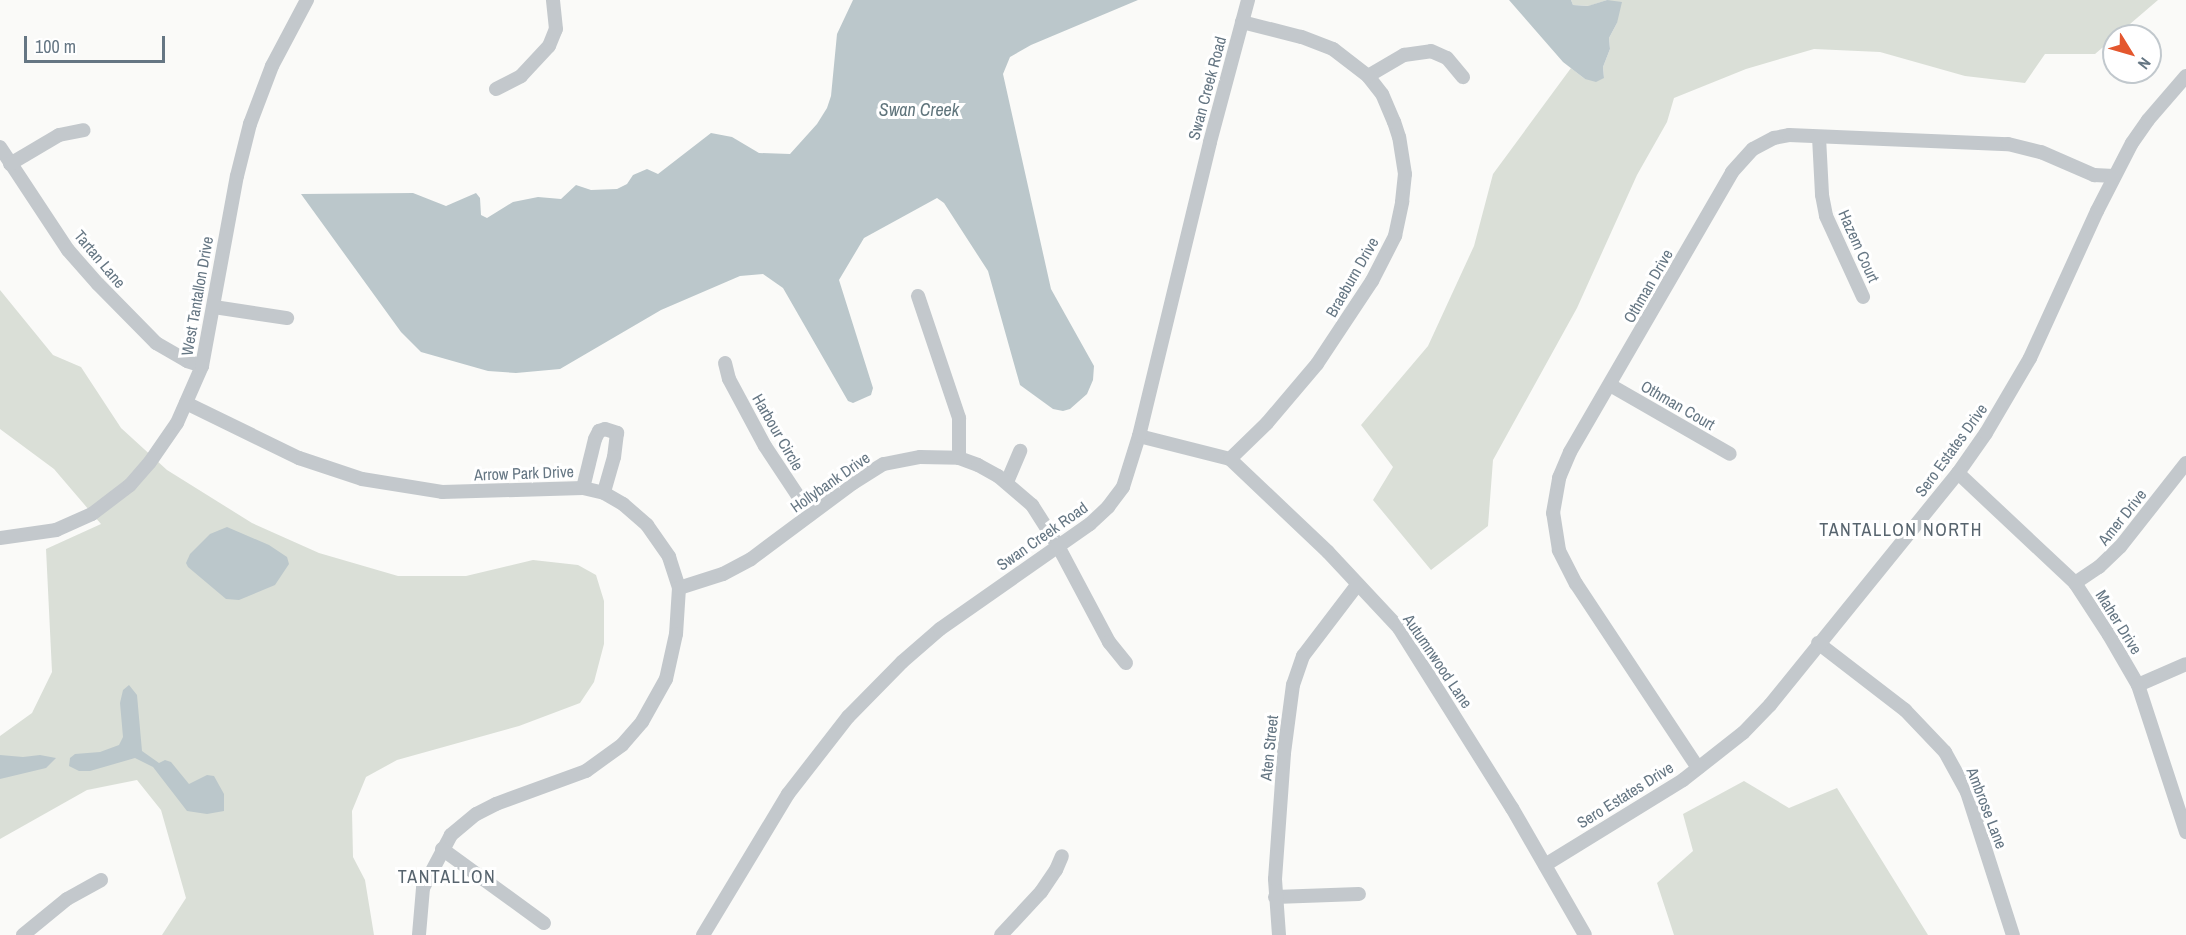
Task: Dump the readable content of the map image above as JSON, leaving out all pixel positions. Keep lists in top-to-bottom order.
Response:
{
  "streets": {
    "street": [
      "Swan Creek Road",
      "Hazem Court",
      "Tartan Lane",
      "Braeburn Drive",
      "Othman Drive",
      "West Tantallon Drive",
      "Othman Court",
      "Harbour Circle",
      "Sero Estates Drive",
      "Arrow Park Drive",
      "Hollybank Drive",
      "Amer Drive",
      "Maher Drive",
      "Autumnwood Lane",
      "Aten Street",
      "Ambrose Lane"
    ]
  },
  "crossings": [
    ["Swan Creek Road", "Braeburn Drive"],
    ["Swan Creek Road", "Hollybank Drive"],
    ["Swan Creek Road", "Autumnwood Lane"],
    ["Hazem Court", "Othman Drive"],
    ["Tartan Lane", "West Tantallon Drive"],
    ["Braeburn Drive", "Autumnwood Lane"],
    ["Othman Drive", "Othman Court"],
    ["Othman Drive", "Sero Estates Drive"],
    ["West Tantallon Drive", "Arrow Park Drive"],
    ["Harbour Circle", "Hollybank Drive"],
    ["Sero Estates Drive", "Maher Drive"],
    ["Sero Estates Drive", "Autumnwood Lane"],
    ["Sero Estates Drive", "Ambrose Lane"],
    ["Arrow Park Drive", "Hollybank Drive"],
    ["Amer Drive", "Maher Drive"],
    ["Autumnwood Lane", "Aten Street"]
  ],
  "districts": ["TANTALLON NORTH", "TANTALLON"],
  "water": ["Swan Creek"],
  "scale_bar": "100 m",
  "north": "bottom right"
}
